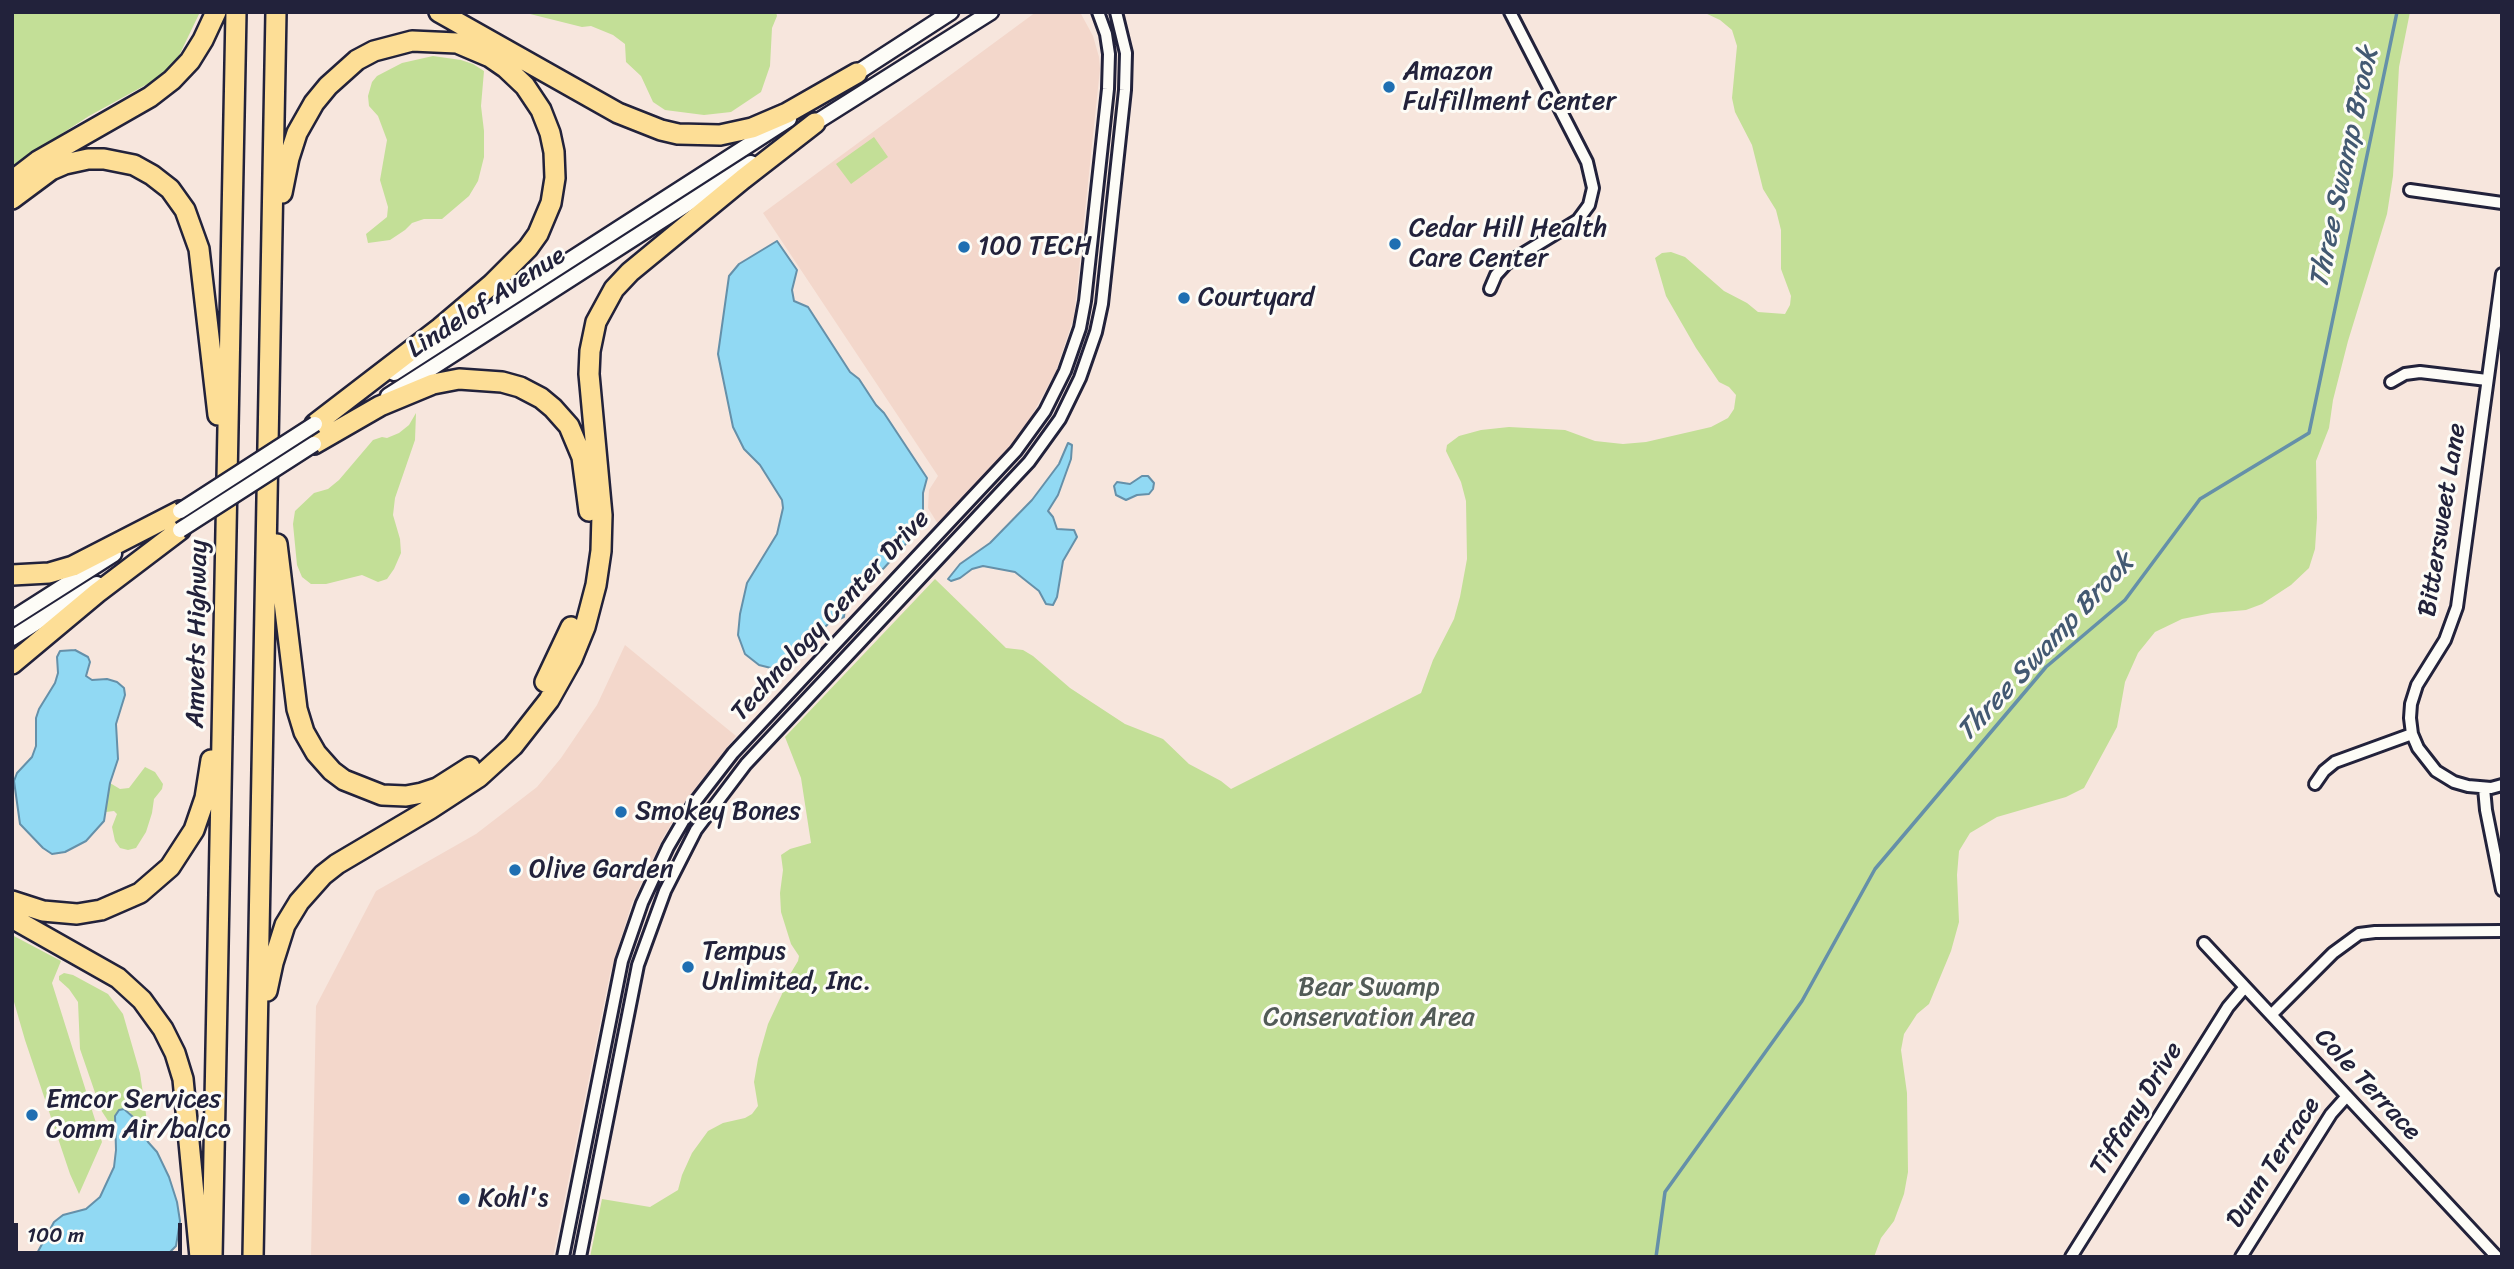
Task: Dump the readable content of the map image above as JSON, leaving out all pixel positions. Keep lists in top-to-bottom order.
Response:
{
  "streets": {
    "highway": ["Amvets Highway"],
    "main road": ["Lindelof Avenue"],
    "street": [
      "Bittersweet Lane",
      "Technology Center Drive",
      "Cole Terrace",
      "Tiffany Drive",
      "Dunn Terrace"
    ]
  },
  "crossings": [
    ["Cole Terrace", "Tiffany Drive"],
    ["Cole Terrace", "Dunn Terrace"]
  ],
  "water": ["Three Swamp Brook"],
  "parks": ["Bear Swamp Conservation Area"],
  "places": [
    "Amazon Fulfillment Center",
    "Cedar Hill Health Care Center",
    "100 TECH",
    "Courtyard",
    "Smokey Bones",
    "Olive Garden",
    "Tempus Unlimited, Inc.",
    "Emcor Services Comm Air/balco",
    "Kohl's"
  ],
  "scale_bar": "100 m"
}
